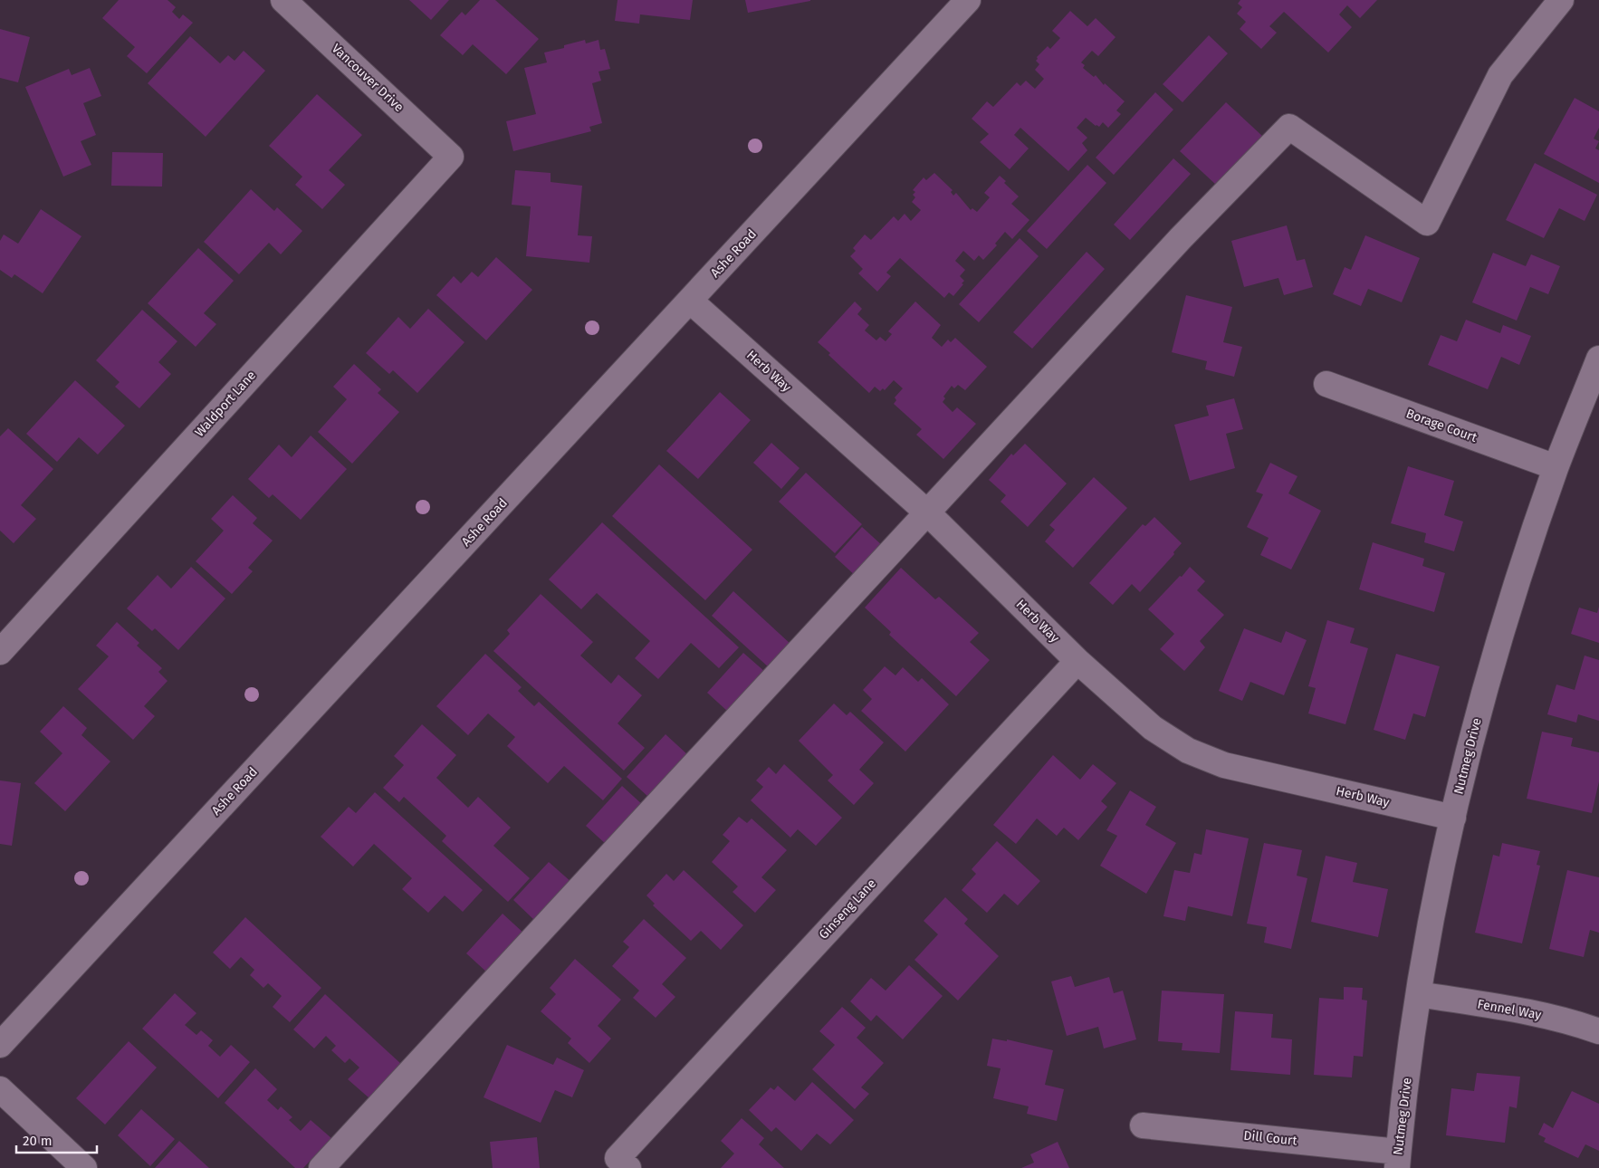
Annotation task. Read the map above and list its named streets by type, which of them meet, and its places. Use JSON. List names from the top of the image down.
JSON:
{
  "streets": {
    "street": [
      "Vancouver Drive",
      "Ashe Road",
      "Herb Way",
      "Waldport Lane",
      "Borage Court",
      "Nutmeg Drive",
      "Ginseng Lane",
      "Fennel Way",
      "Dill Court"
    ]
  },
  "crossings": [
    ["Vancouver Drive", "Waldport Lane"],
    ["Ashe Road", "Herb Way"],
    ["Herb Way", "Nutmeg Drive"],
    ["Herb Way", "Ginseng Lane"],
    ["Borage Court", "Nutmeg Drive"],
    ["Nutmeg Drive", "Fennel Way"],
    ["Nutmeg Drive", "Dill Court"]
  ],
  "scale_bar": "20 m"
}
